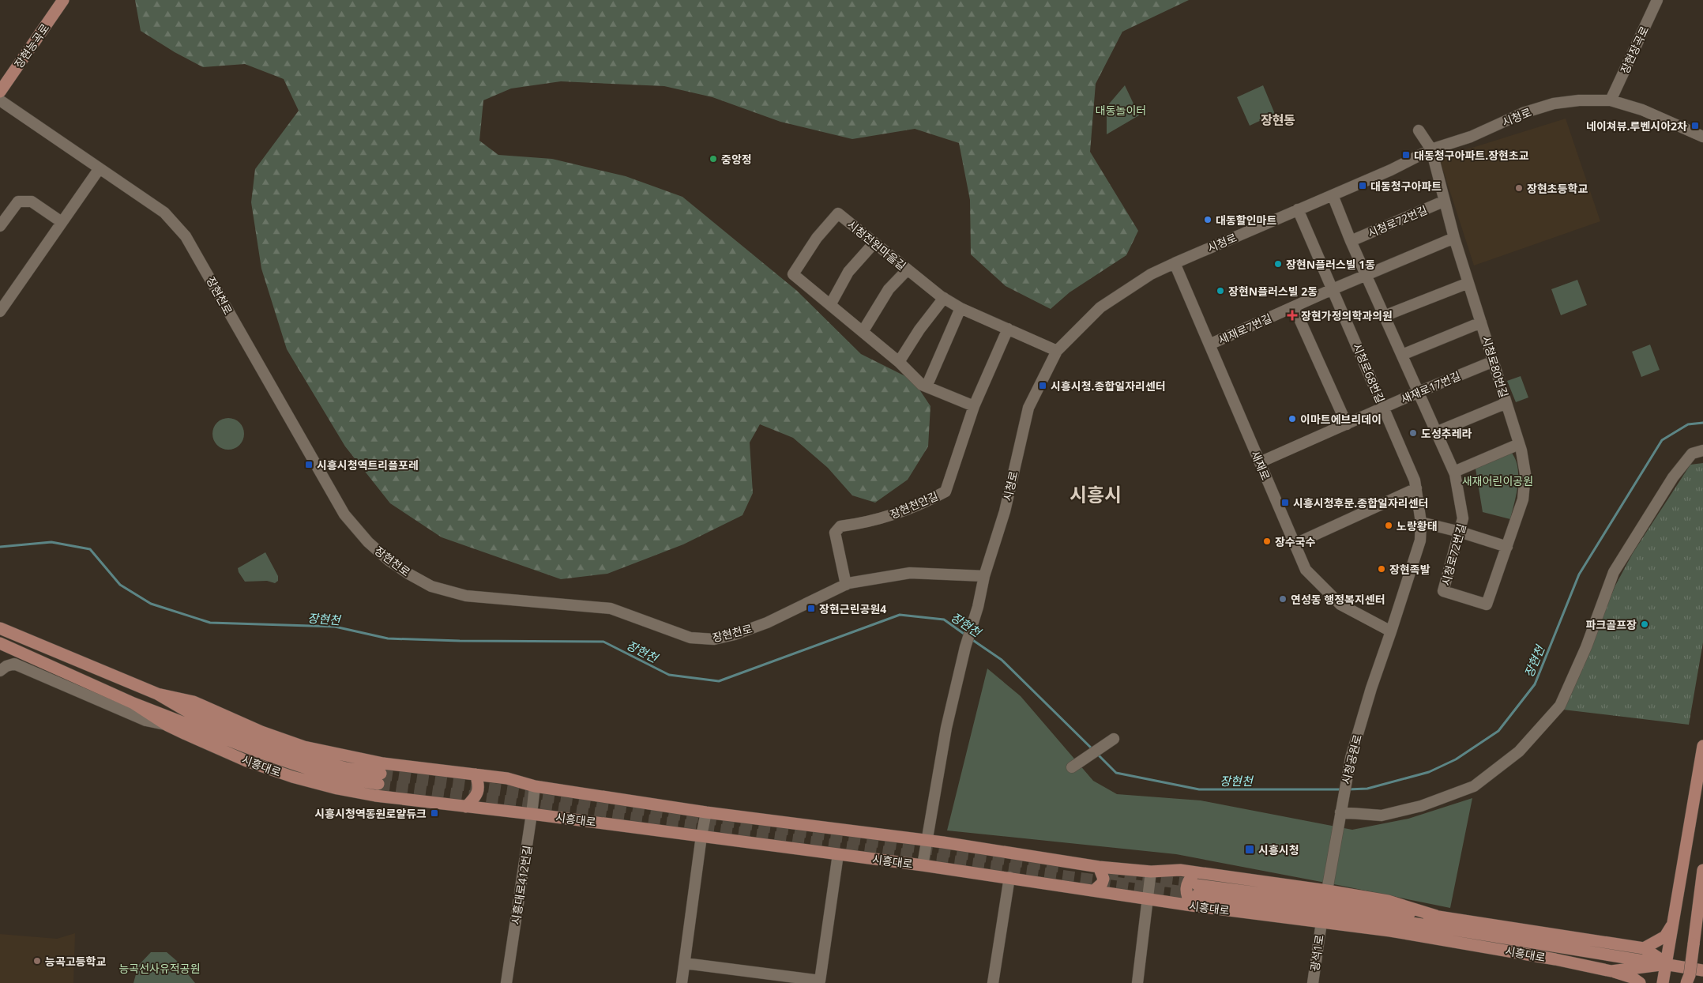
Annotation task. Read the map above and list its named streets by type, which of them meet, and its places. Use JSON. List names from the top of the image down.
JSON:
{
  "streets": {
    "main road": ["장현능곡로", "시흥대로"],
    "street": [
      "장현장곡로",
      "시청로",
      "시청로72번길",
      "시청전원마을길",
      "장현천로",
      "새재로7번길",
      "시청로80번길",
      "시청로68번길",
      "새재로17번길",
      "새재로",
      "장현천안길",
      "시청공원로",
      "시흥대로412번길",
      "광석1로"
    ]
  },
  "crossings": [
    ["장현장곡로", "시청로"],
    ["시청로", "시청로72번길"],
    ["시청로", "시청전원마을길"],
    ["시청로", "장현천로"],
    ["시청로", "시청로80번길"],
    ["시청로", "시청로68번길"],
    ["시청로", "새재로"],
    ["시청로", "시흥대로"],
    ["시청로72번길", "새재로7번길"],
    ["시청로72번길", "시청로80번길"],
    ["시청로72번길", "새재로17번길"],
    ["시청전원마을길", "장현천안길"],
    ["장현천로", "장현천안길"],
    ["새재로7번길", "시청로80번길"],
    ["새재로7번길", "시청로68번길"],
    ["새재로7번길", "새재로"],
    ["시청로80번길", "새재로17번길"],
    ["시청로68번길", "새재로17번길"],
    ["시청로68번길", "새재로"],
    ["시청로68번길", "시청공원로"],
    ["새재로17번길", "새재로"],
    ["새재로", "시청공원로"],
    ["시청공원로", "시흥대로"],
    ["시흥대로", "시흥대로412번길"],
    ["시흥대로", "광석1로"]
  ],
  "districts": ["장현동", "시흥시"],
  "water": ["장현천"],
  "parks": ["대동놀이터", "새재어린이공원", "능곡선사유적공원"],
  "places": {
    "transit": [
      "네이쳐뷰.루벤시아2차",
      "대동청구아파트.장현초교",
      "대동청구아파트",
      "시흥시청.종합일자리센터",
      "시흥시청역트리플포레",
      "시흥시청후문.종합일자리센터",
      "장현근린공원4",
      "시흥시청역동원로얄듀크",
      "시흥시청"
    ],
    "other": [
      "중앙정",
      "장현초등학교",
      "대동할인마트",
      "장현N플러스빌 1동",
      "장현N플러스빌 2동",
      "이마트에브리데이",
      "도성추레라",
      "노랑황태",
      "장수국수",
      "장현족발",
      "연성동 행정복지센터",
      "파크골프장",
      "능곡고등학교"
    ],
    "health": ["장현가정의학과의원"]
  }
}
